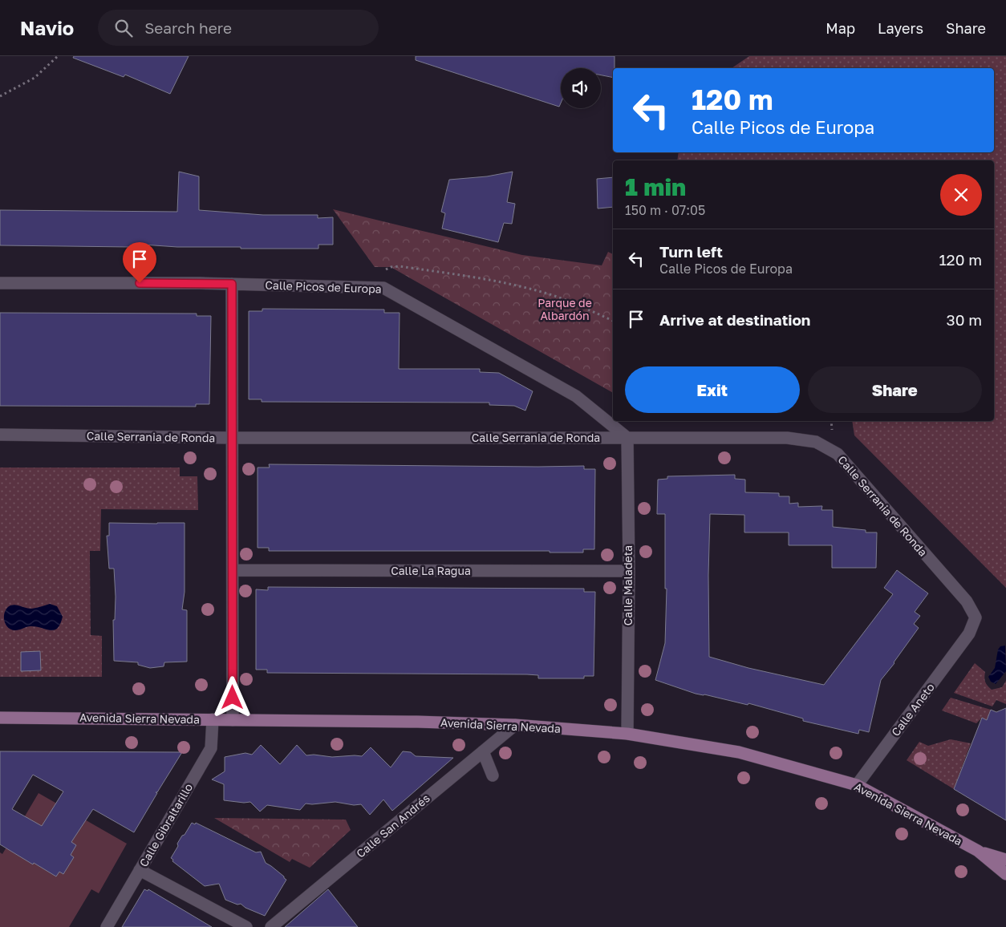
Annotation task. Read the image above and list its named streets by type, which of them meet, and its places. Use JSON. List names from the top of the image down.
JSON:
{
  "streets": {
    "main road": ["Avenida Sierra Nevada"],
    "street": [
      "Calle Picos de Europa",
      "Calle Serrania de Ronda",
      "Calle La Ragua",
      "Calle Maladeta",
      "Calle Aneto",
      "Calle Gibraltarillo",
      "Calle San Andrés"
    ]
  },
  "crossings": [
    ["Calle Picos de Europa", "Calle Serrania de Ronda"],
    ["Calle Picos de Europa", "Calle Maladeta"],
    ["Calle Serrania de Ronda", "Calle Maladeta"],
    ["Calle Serrania de Ronda", "Calle Aneto"],
    ["Calle La Ragua", "Calle Maladeta"],
    ["Calle Maladeta", "Avenida Sierra Nevada"],
    ["Calle Aneto", "Avenida Sierra Nevada"],
    ["Avenida Sierra Nevada", "Calle Gibraltarillo"],
    ["Avenida Sierra Nevada", "Calle San Andrés"]
  ],
  "parks": ["Parque de Albardón"],
  "page": {
    "header": "Navio",
    "search": "Search here",
    "nav": ["Map", "Layers", "Share"],
    "turn": ["120 m", "Calle Picos de Europa"],
    "heading": ["1 min", "150 m · 07:05"],
    "list": [
      {
        "name": "Turn left",
        "note": "Calle Picos de Europa",
        "value": "120 m"
      },
      {
        "name": "Arrive at destination",
        "value": "30 m"
      }
    ],
    "buttons": ["Exit", "Share"]
  }
}
